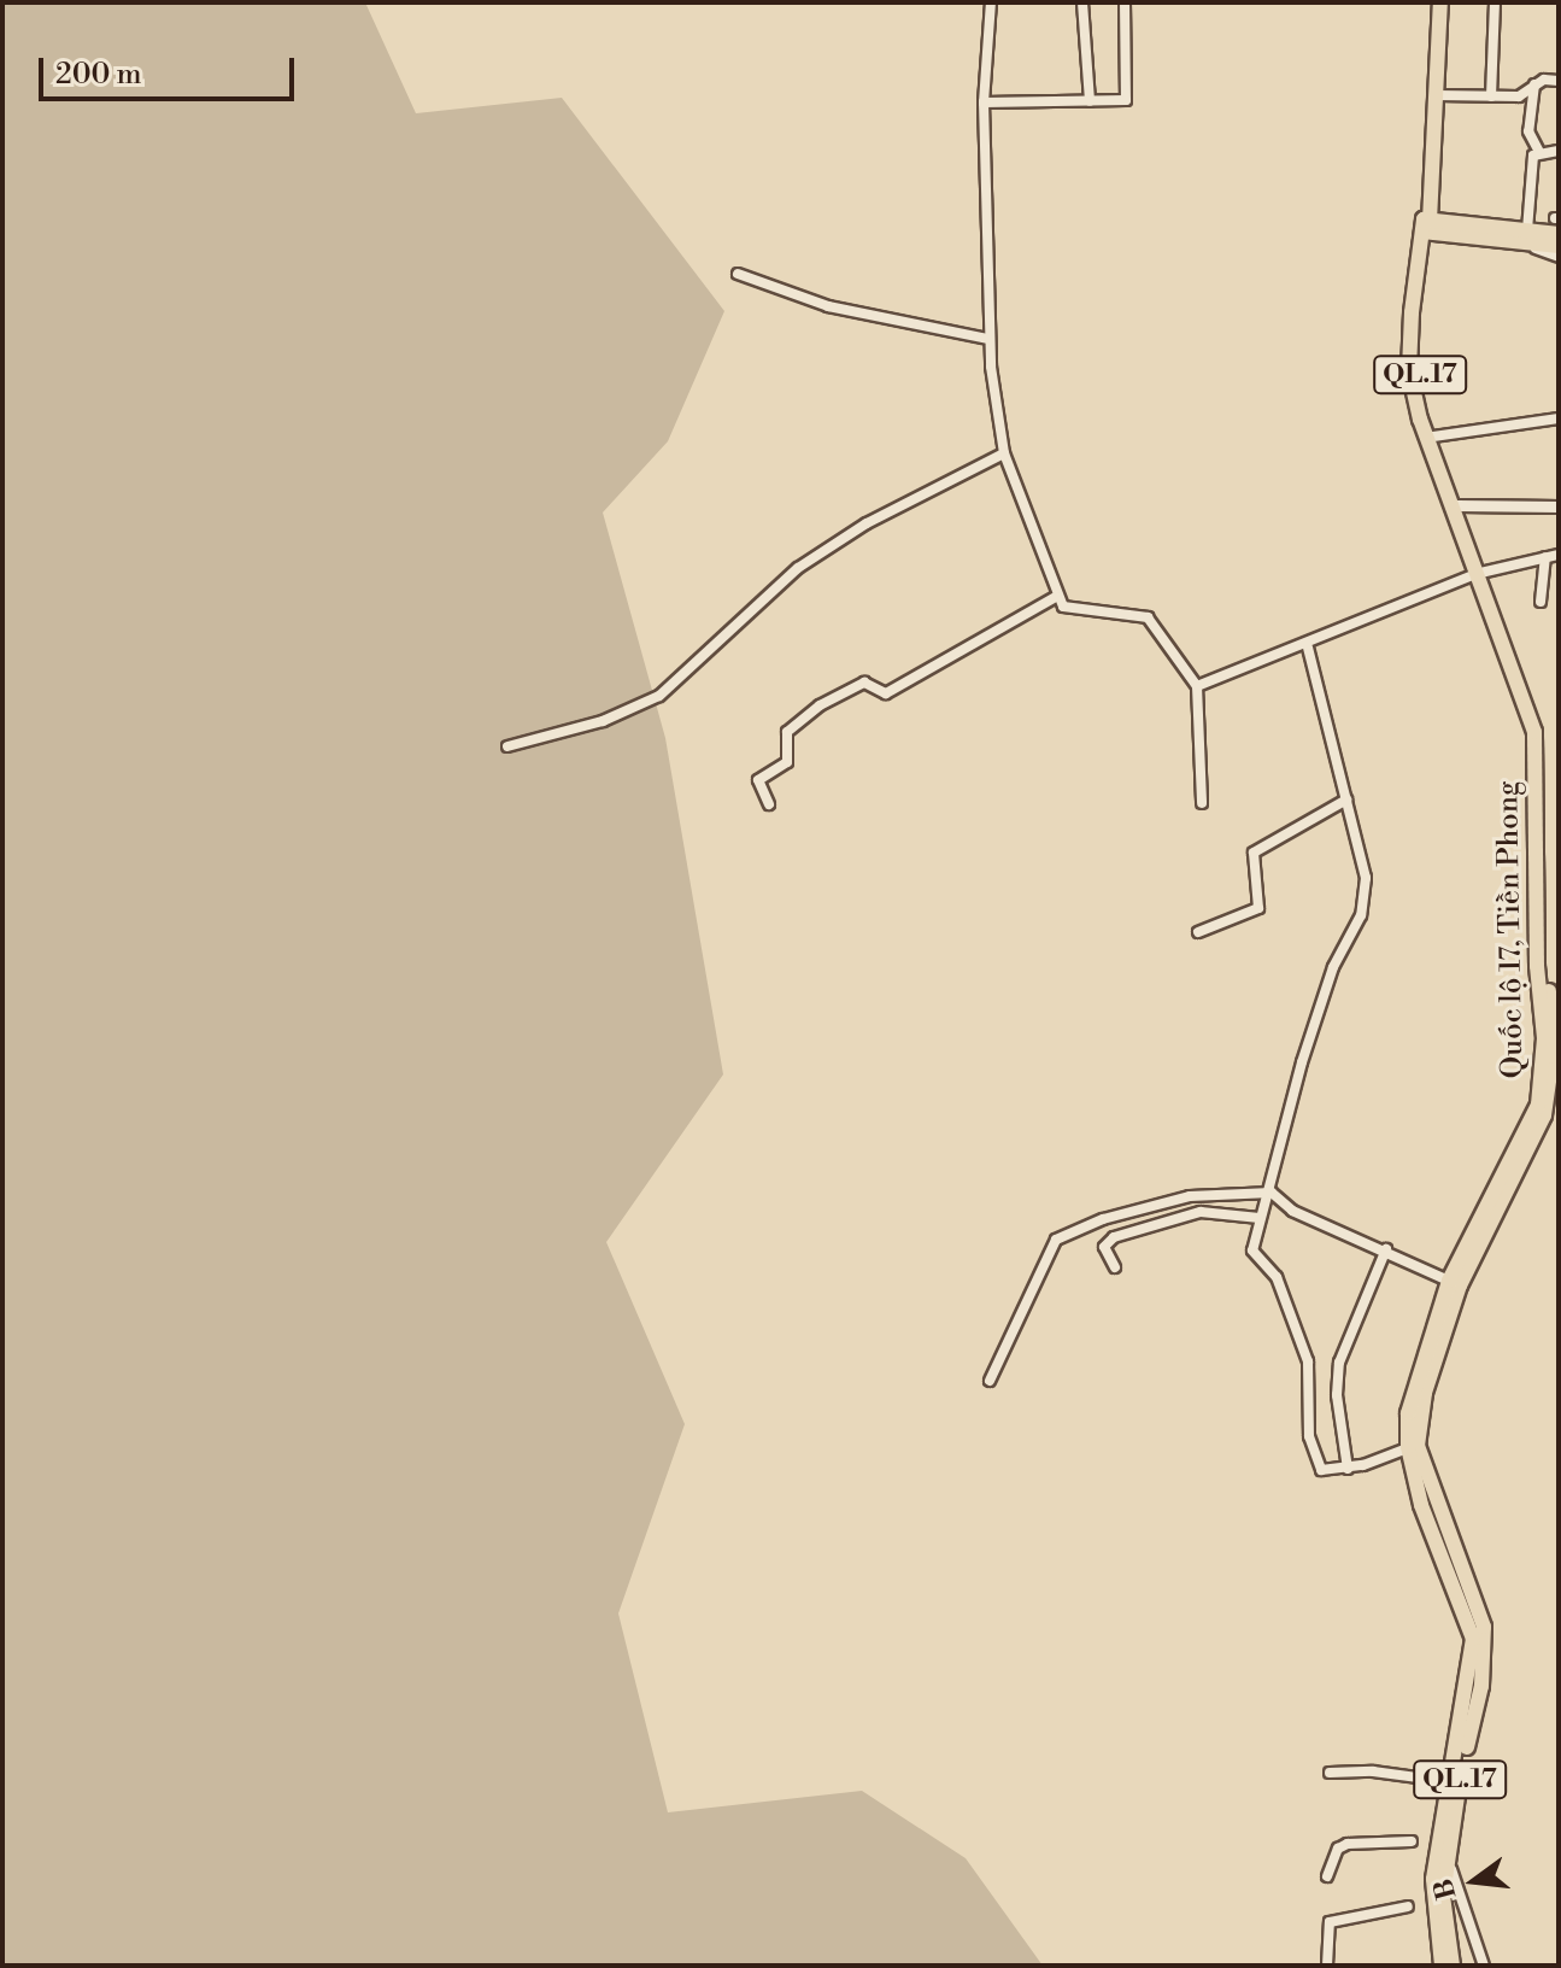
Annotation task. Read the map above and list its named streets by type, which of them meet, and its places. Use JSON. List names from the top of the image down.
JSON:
{
  "streets": {
    "main road": ["QL.17"]
  },
  "scale_bar": "200 m",
  "north": "left"
}
